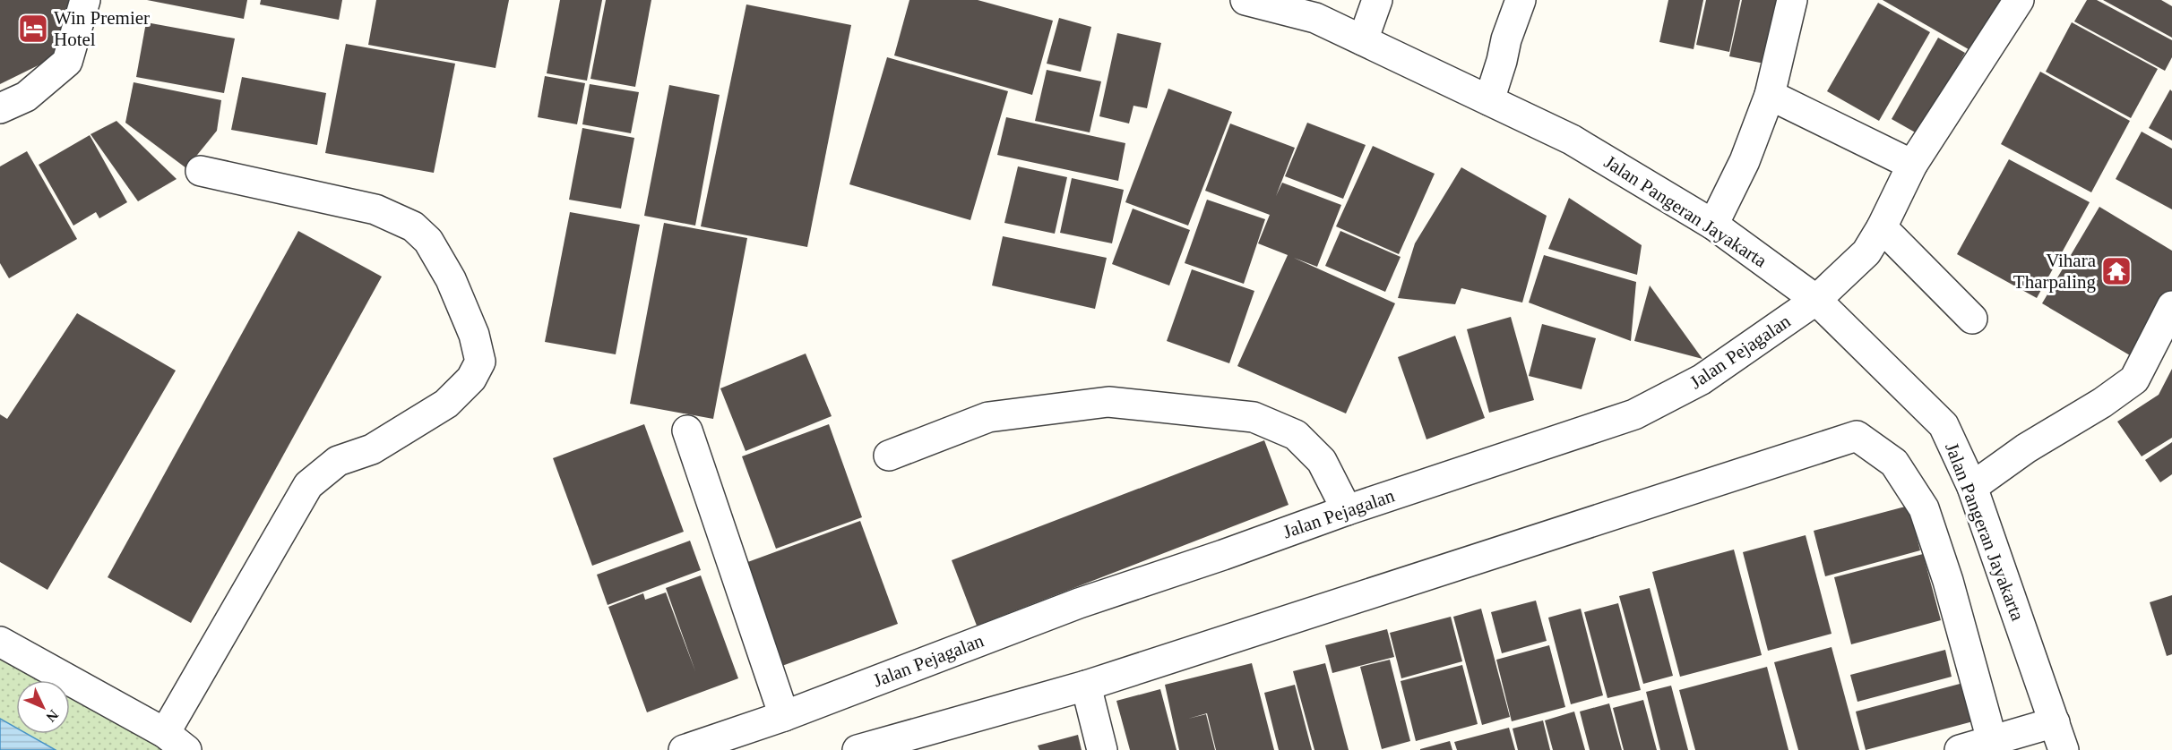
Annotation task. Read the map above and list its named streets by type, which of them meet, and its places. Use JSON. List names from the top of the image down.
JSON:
{
  "streets": {
    "street": ["Jalan Pangeran Jayakarta", "Jalan Pejagalan"]
  },
  "crossings": [
    ["Jalan Pangeran Jayakarta", "Jalan Pejagalan"]
  ],
  "places": {
    "hotel": ["Win Premier Hotel"],
    "temple": ["Vihara Tharpaling"]
  },
  "north": "bottom right"
}
